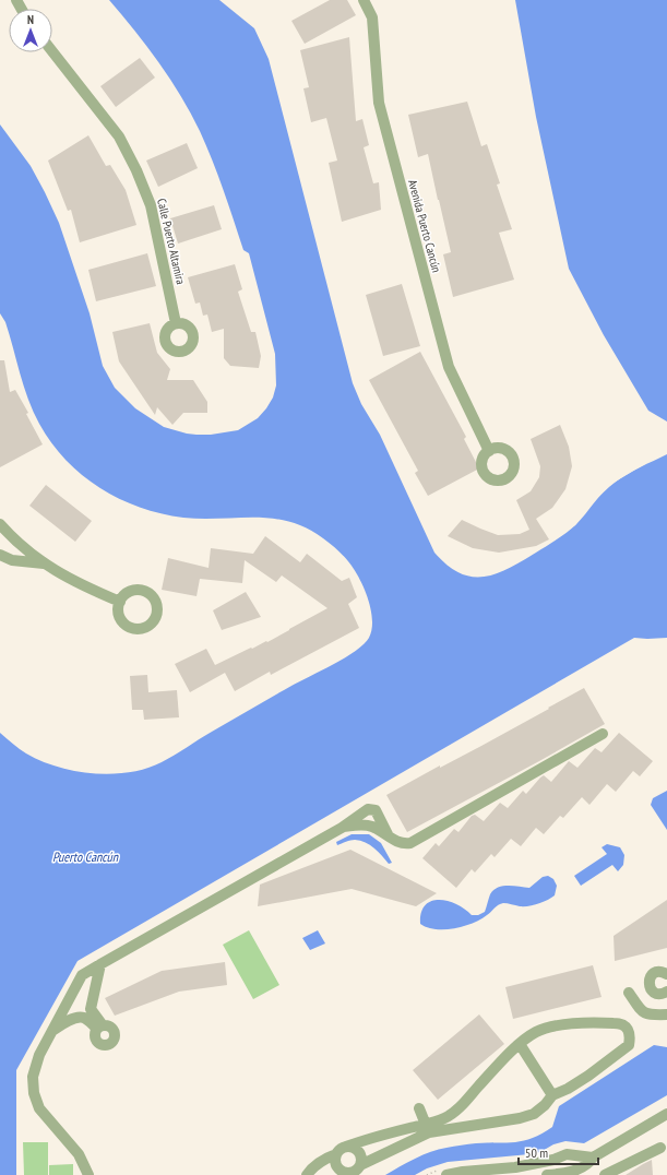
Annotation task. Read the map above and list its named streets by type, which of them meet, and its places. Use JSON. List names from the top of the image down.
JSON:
{
  "streets": {
    "street": ["Avenida Puerto Cancún", "Calle Puerto Altamira"]
  },
  "water": ["Puerto Cancún"],
  "scale_bar": "50 m",
  "north": "top"
}
